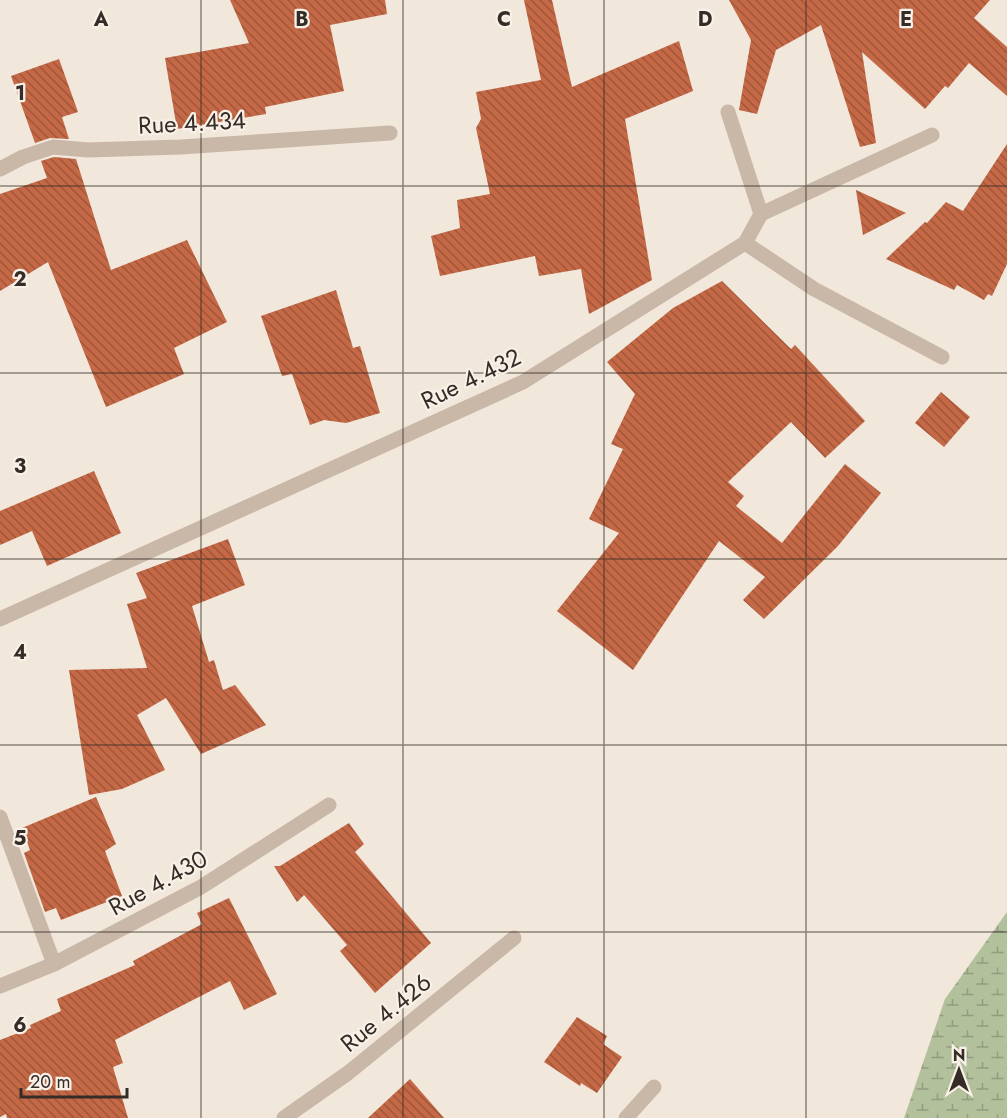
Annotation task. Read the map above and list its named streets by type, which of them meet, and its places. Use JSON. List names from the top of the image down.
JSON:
{
  "streets": {
    "street": [
      "Rue 4.434",
      "Rue 4.432",
      "Rue 4.430",
      "Rue 4.426"
    ]
  },
  "scale_bar": "20 m",
  "north": "top",
  "grid": {
    "columns": [
      "A",
      "B",
      "C",
      "D",
      "E"
    ],
    "rows": [
      "1",
      "2",
      "3",
      "4",
      "5",
      "6"
    ]
  }
}
